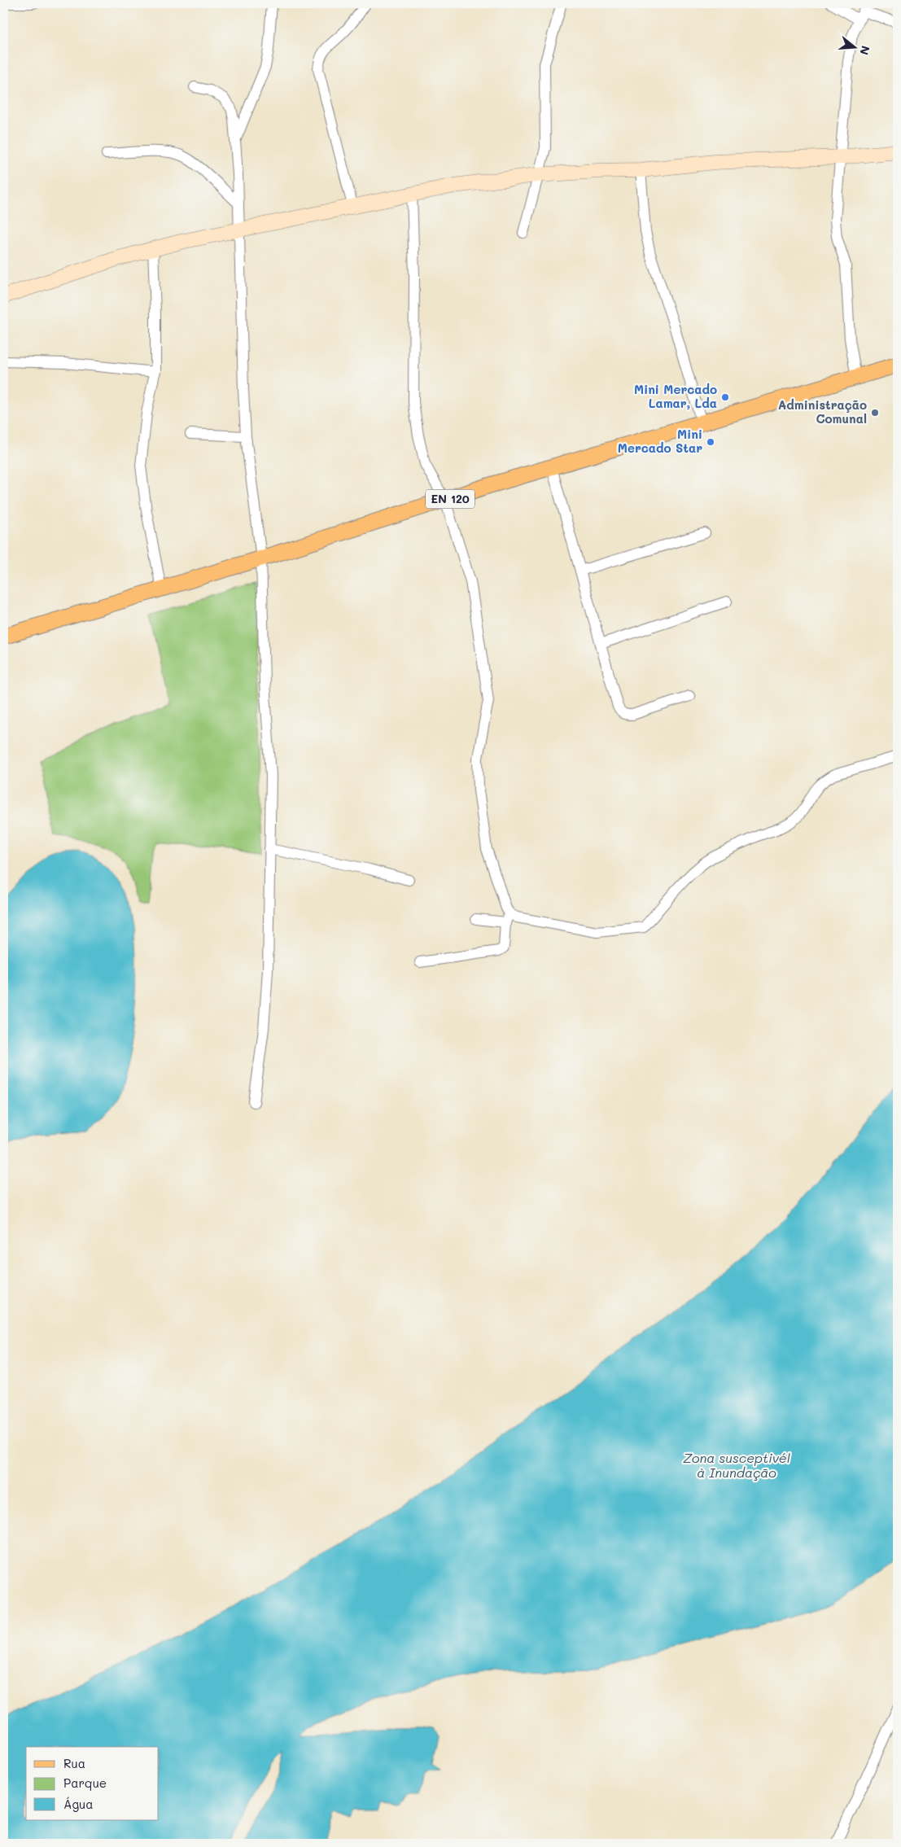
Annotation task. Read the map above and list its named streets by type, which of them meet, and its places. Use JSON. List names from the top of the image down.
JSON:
{
  "streets": {
    "main road": ["EN 120"]
  },
  "water": ["Zona susceptivél à Inundação"],
  "places": ["Mini Mercado Lamar, Lda", "Administração Comunal", "Mini Mercado Star"],
  "legend": ["Rua", "Parque", "Água"],
  "north": "right"
}
